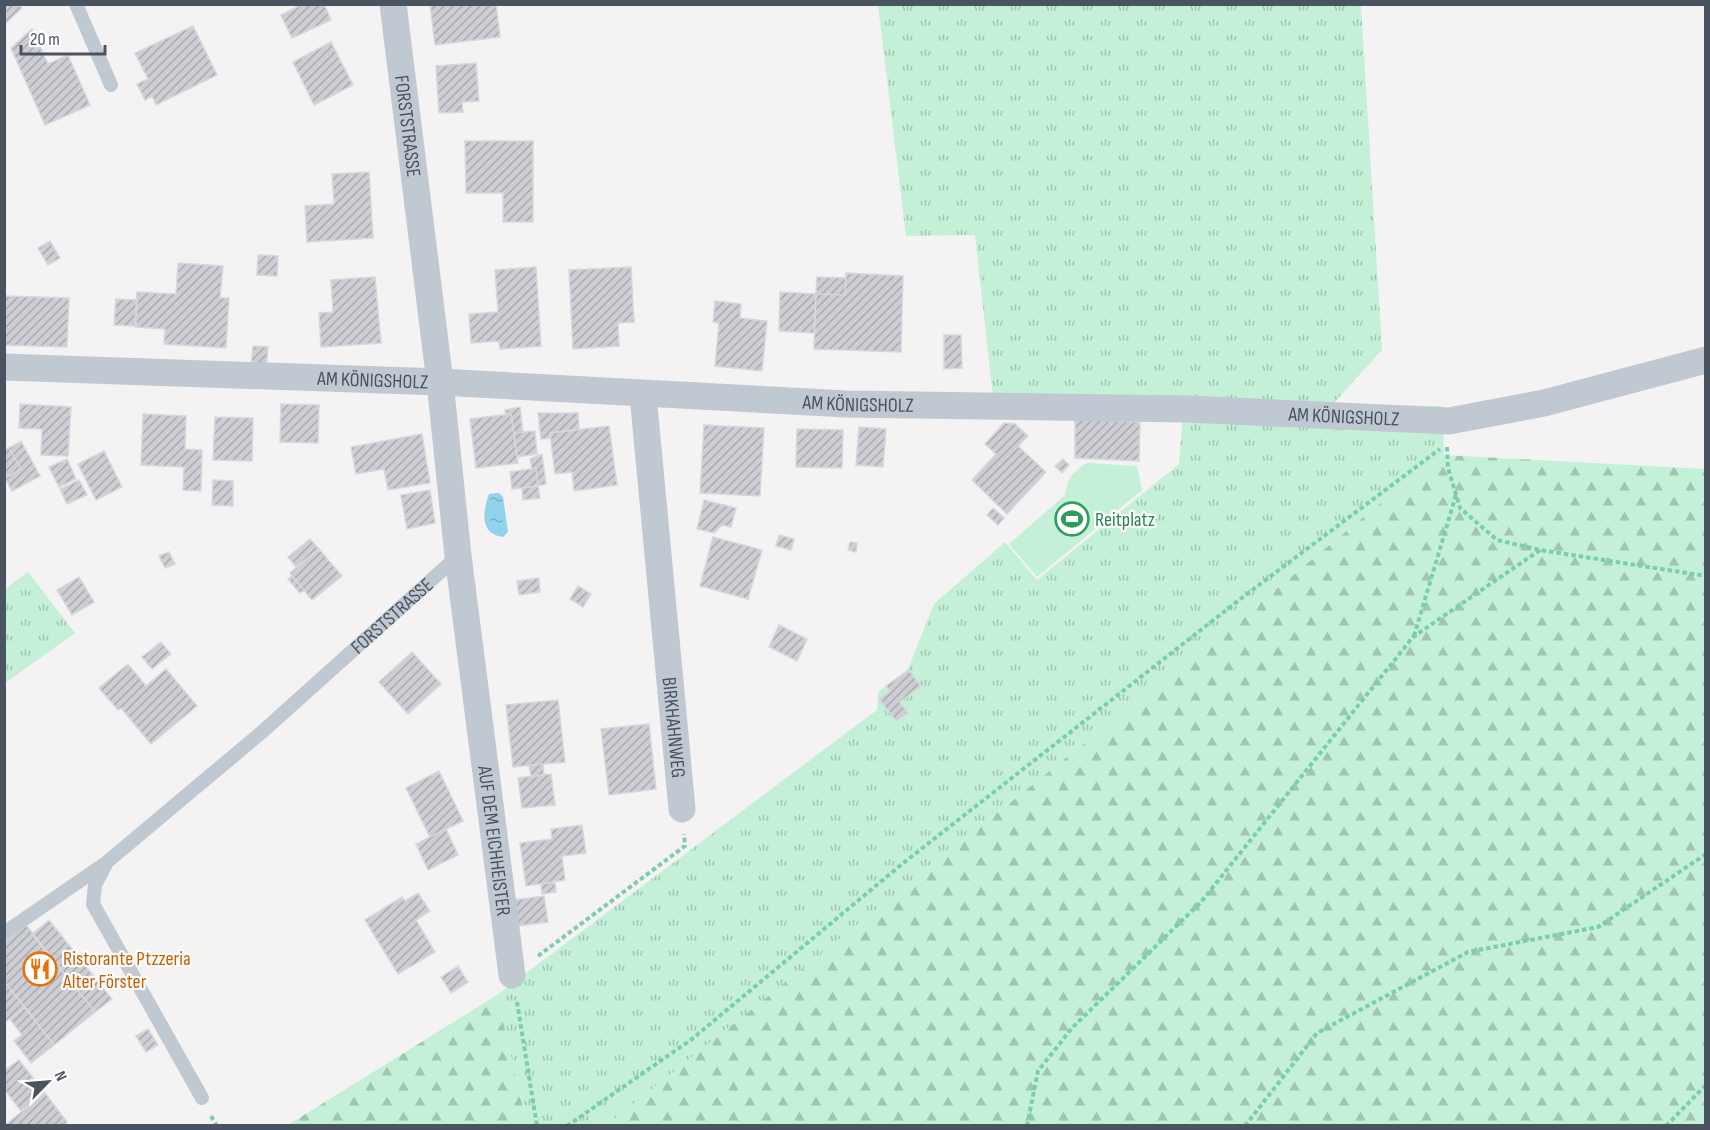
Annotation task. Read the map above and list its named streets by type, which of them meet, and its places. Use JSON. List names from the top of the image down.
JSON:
{
  "streets": {
    "street": [
      "FORSTSTRASSE",
      "AM KÖNIGSHOLZ",
      "BIRKHAHNWEG",
      "AUF DEM EICHHEISTER"
    ]
  },
  "crossings": [
    ["FORSTSTRASSE", "AM KÖNIGSHOLZ"],
    ["FORSTSTRASSE", "AUF DEM EICHHEISTER"],
    ["AM KÖNIGSHOLZ", "BIRKHAHNWEG"]
  ],
  "places": {
    "sports": ["Reitplatz"],
    "restaurant": ["Ristorante Ptzzeria Alter Förster"]
  },
  "scale_bar": "20 m",
  "north": "top right"
}
